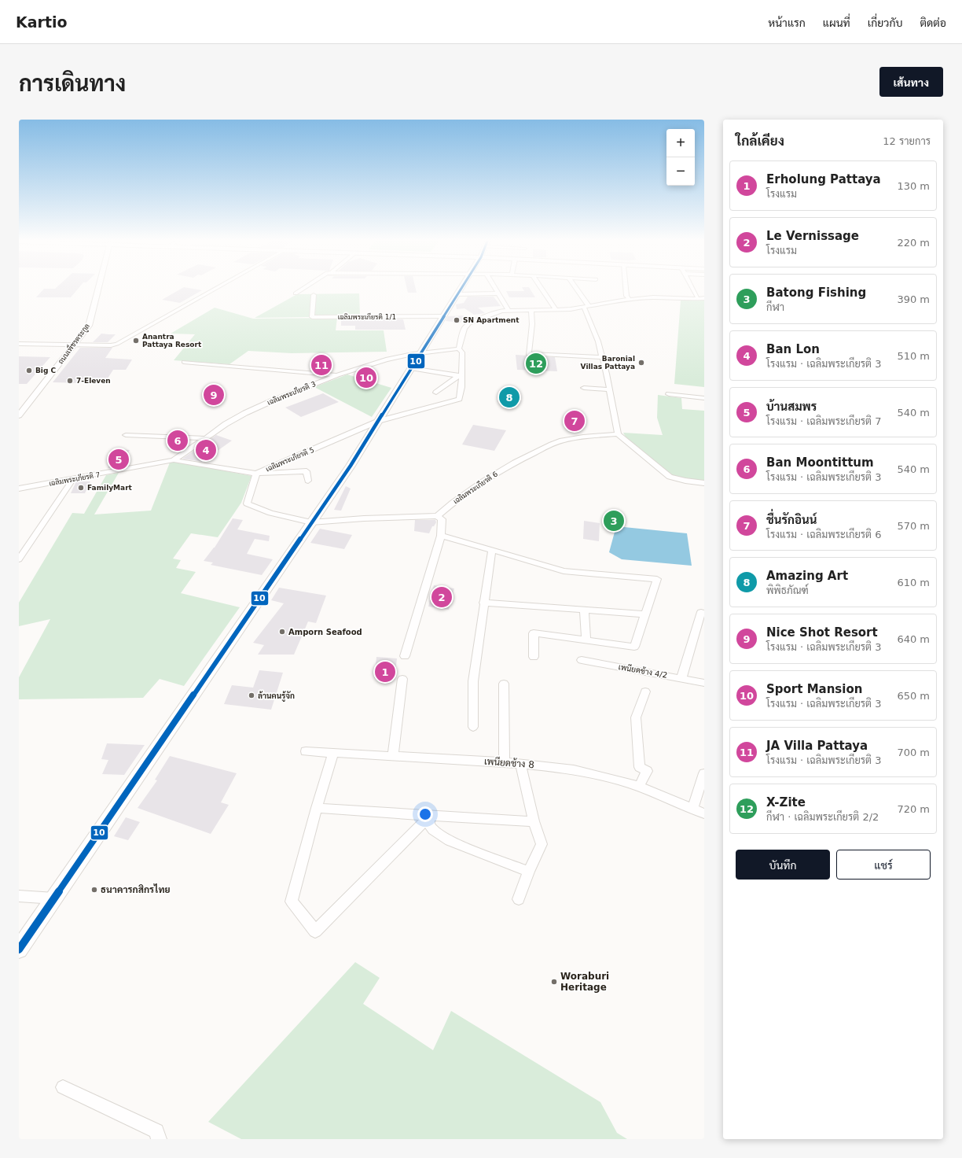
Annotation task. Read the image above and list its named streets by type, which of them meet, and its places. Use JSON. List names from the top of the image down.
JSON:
{
  "streets": {
    "street": [
      "เฉลิมพระเกียรติ 1/1",
      "ถนนเพ็ชรตระกูล",
      "เฉลิมพระเกียรติ 3",
      "เฉลิมพระเกียรติ 5",
      "เฉลิมพระเกียรติ 7",
      "เฉลิมพระเกียรติ 6",
      "เพนียดช้าง 4/2",
      "เพนียดช้าง 8"
    ]
  },
  "crossings": [
    ["เฉลิมพระเกียรติ 3", "เฉลิมพระเกียรติ 7"],
    ["เฉลิมพระเกียรติ 5", "เฉลิมพระเกียรติ 7"]
  ],
  "places": [
    "SN Apartment",
    "Anantra Pattaya Resort",
    "Baronial Villas Pattaya",
    "Big C",
    "7-Eleven",
    "FamilyMart",
    "Amporn Seafood",
    "ล้านคนรู้จัก",
    "ธนาคารกสิกรไทย",
    "Woraburi Heritage"
  ],
  "lines": ["transit line 10"],
  "page": {
    "header": "Kartio",
    "nav": [
      "หน้าแรก",
      "แผนที่",
      "เกี่ยวกับ",
      "ติดต่อ"
    ],
    "buttons": [
      "เส้นทาง",
      ["บันทึก", "แชร์"]
    ],
    "title": "การเดินทาง",
    "heading": ["ใกล้เคียง", "12 รายการ"],
    "map_buttons": ["+", "−"],
    "list": [
      {
        "mark": "1",
        "name": "Erholung Pattaya",
        "note": "โรงแรม",
        "value": "130 m"
      },
      {
        "mark": "2",
        "name": "Le Vernissage",
        "note": "โรงแรม",
        "value": "220 m"
      },
      {
        "mark": "3",
        "name": "Batong Fishing",
        "note": "กีฬา",
        "value": "390 m"
      },
      {
        "mark": "4",
        "name": "Ban Lon",
        "note": "โรงแรม · เฉลิมพระเกียรติ 3",
        "value": "510 m"
      },
      {
        "mark": "5",
        "name": "บ้านสมพร",
        "note": "โรงแรม · เฉลิมพระเกียรติ 7",
        "value": "540 m"
      },
      {
        "mark": "6",
        "name": "Ban Moontittum",
        "note": "โรงแรม · เฉลิมพระเกียรติ 3",
        "value": "540 m"
      },
      {
        "mark": "7",
        "name": "ชื่นรักอินน์",
        "note": "โรงแรม · เฉลิมพระเกียรติ 6",
        "value": "570 m"
      },
      {
        "mark": "8",
        "name": "Amazing Art",
        "note": "พิพิธภัณฑ์",
        "value": "610 m"
      },
      {
        "mark": "9",
        "name": "Nice Shot Resort",
        "note": "โรงแรม · เฉลิมพระเกียรติ 3",
        "value": "640 m"
      },
      {
        "mark": "10",
        "name": "Sport Mansion",
        "note": "โรงแรม · เฉลิมพระเกียรติ 3",
        "value": "650 m"
      },
      {
        "mark": "11",
        "name": "JA Villa Pattaya",
        "note": "โรงแรม · เฉลิมพระเกียรติ 3",
        "value": "700 m"
      },
      {
        "mark": "12",
        "name": "X-Zite",
        "note": "กีฬา · เฉลิมพระเกียรติ 2/2",
        "value": "720 m"
      }
    ],
    "pins": [
      "12",
      "11",
      "10",
      "9",
      "8",
      "7",
      "6",
      "4",
      "5",
      "3",
      "2",
      "1"
    ]
  }
}
